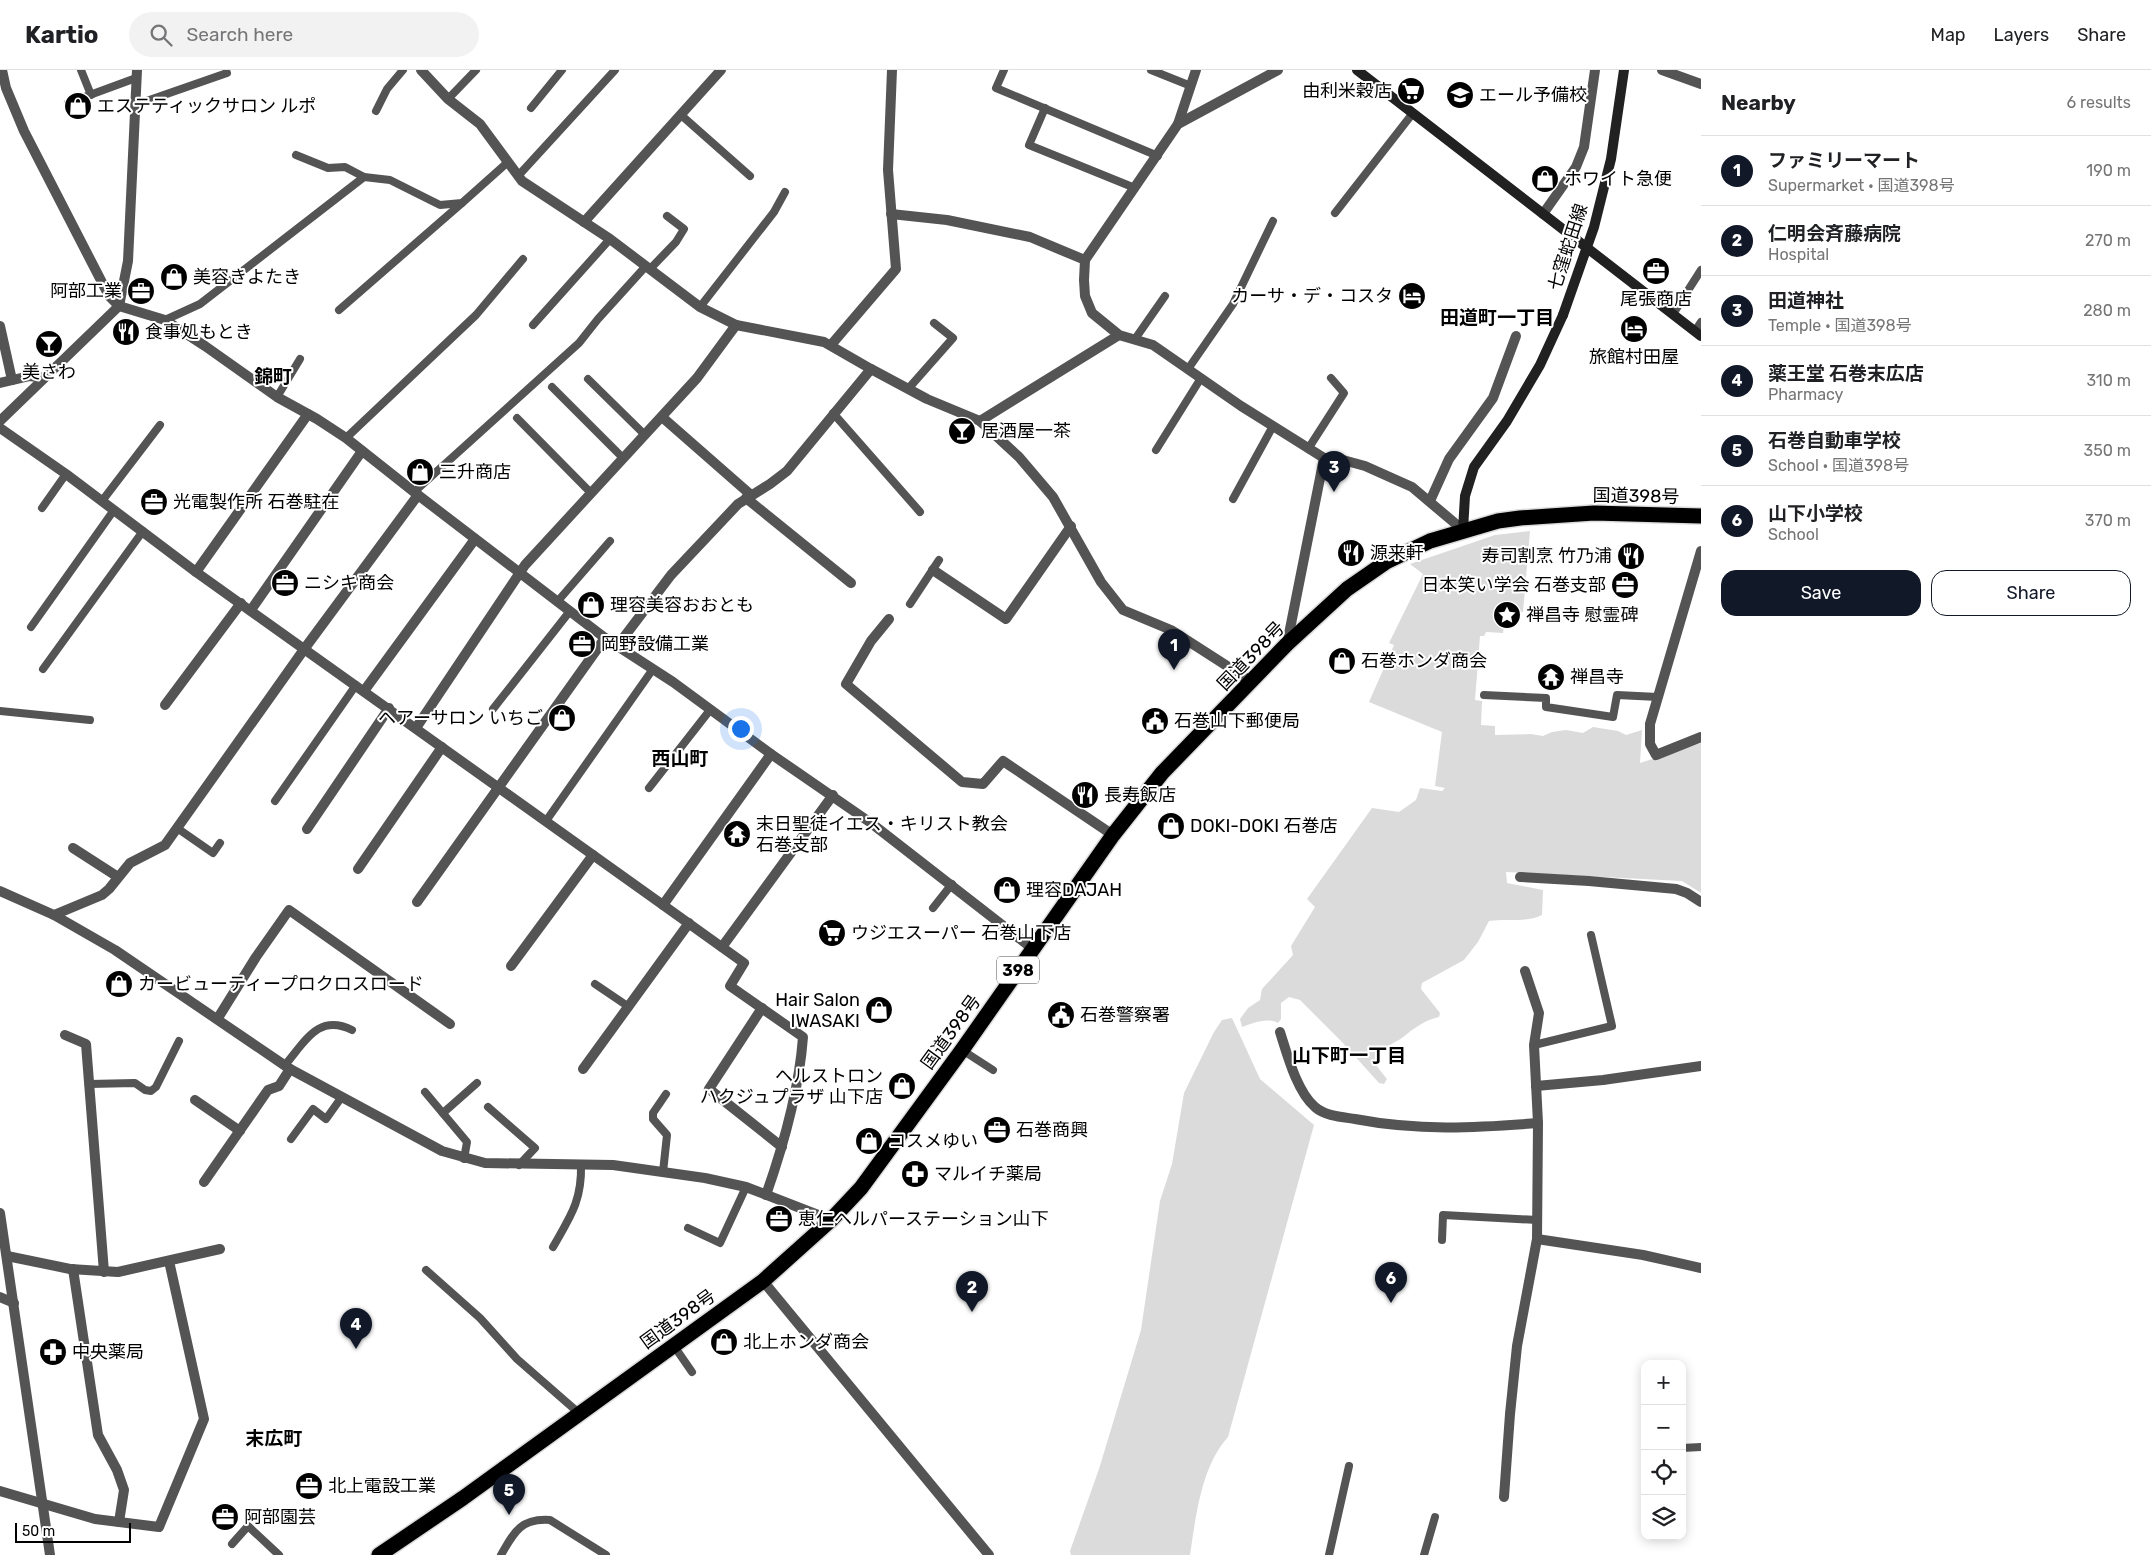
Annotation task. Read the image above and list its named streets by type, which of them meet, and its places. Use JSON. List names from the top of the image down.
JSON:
{
  "streets": {
    "highway": ["国道398号", "398"],
    "street": ["七窪蛇田線"]
  },
  "crossings": [
    ["七窪蛇田線", "国道398号"]
  ],
  "districts": [
    "田道町一丁目",
    "錦町",
    "西山町",
    "山下町一丁目",
    "末広町"
  ],
  "places": {
    "supermarket": ["由利米穀店", "ウジエスーパー 石巻山下店"],
    "school or university": ["エール予備校"],
    "shop": [
      "エステティックサロン ルポ",
      "ホワイト急便",
      "美容きよたき",
      "三升商店",
      "理容美容おおとも",
      "石巻ホンダ商会",
      "ヘアーサロン いちご",
      "DOKI-DOKI 石巻店",
      "理容DAJAH",
      "カービューティープロクロスロード",
      "Hair Salon IWASAKI",
      "ヘルストロン ハクジュプラザ 山下店",
      "コスメゆい",
      "北上ホンダ商会"
    ],
    "office": [
      "尾張商店",
      "阿部工業",
      "光電製作所 石巻駐在",
      "ニシキ商会",
      "日本笑い学会 石巻支部",
      "岡野設備工業",
      "石巻商興",
      "恵仁ヘルパーステーション山下",
      "北上電設工業",
      "阿部園芸"
    ],
    "hotel": ["カーサ・デ・コスタ", "旅館村田屋"],
    "restaurant": [
      "食事処もとき",
      "源来軒",
      "寿司割烹 竹乃浦",
      "長寿飯店"
    ],
    "bar": ["美さわ", "居酒屋一茶"],
    "place": ["禅昌寺 慰霊碑"],
    "temple": ["禅昌寺", "末日聖徒イエス・キリスト教会 石巻支部"],
    "public building": ["石巻山下郵便局", "石巻警察署"],
    "pharmacy": ["マルイチ薬局", "中央薬局"]
  },
  "scale_bar": "50 m",
  "page": {
    "header": "Kartio",
    "search": "Search here",
    "nav": ["Map", "Layers", "Share"],
    "heading": ["Nearby", "6 results"],
    "list": [
      {
        "mark": "1",
        "name": "ファミリーマート",
        "note": "Supermarket · 国道398号",
        "value": "190 m"
      },
      {
        "mark": "2",
        "name": "仁明会斉藤病院",
        "note": "Hospital",
        "value": "270 m"
      },
      {
        "mark": "3",
        "name": "田道神社",
        "note": "Temple · 国道398号",
        "value": "280 m"
      },
      {
        "mark": "4",
        "name": "薬王堂 石巻末広店",
        "note": "Pharmacy",
        "value": "310 m"
      },
      {
        "mark": "5",
        "name": "石巻自動車学校",
        "note": "School · 国道398号",
        "value": "350 m"
      },
      {
        "mark": "6",
        "name": "山下小学校",
        "note": "School",
        "value": "370 m"
      }
    ],
    "pins": [
      "3",
      "1",
      "6",
      "2",
      "4",
      "5"
    ],
    "buttons": ["Save", "Share"],
    "map_buttons": ["+", "−"],
    "scale": "50 m"
  }
}
